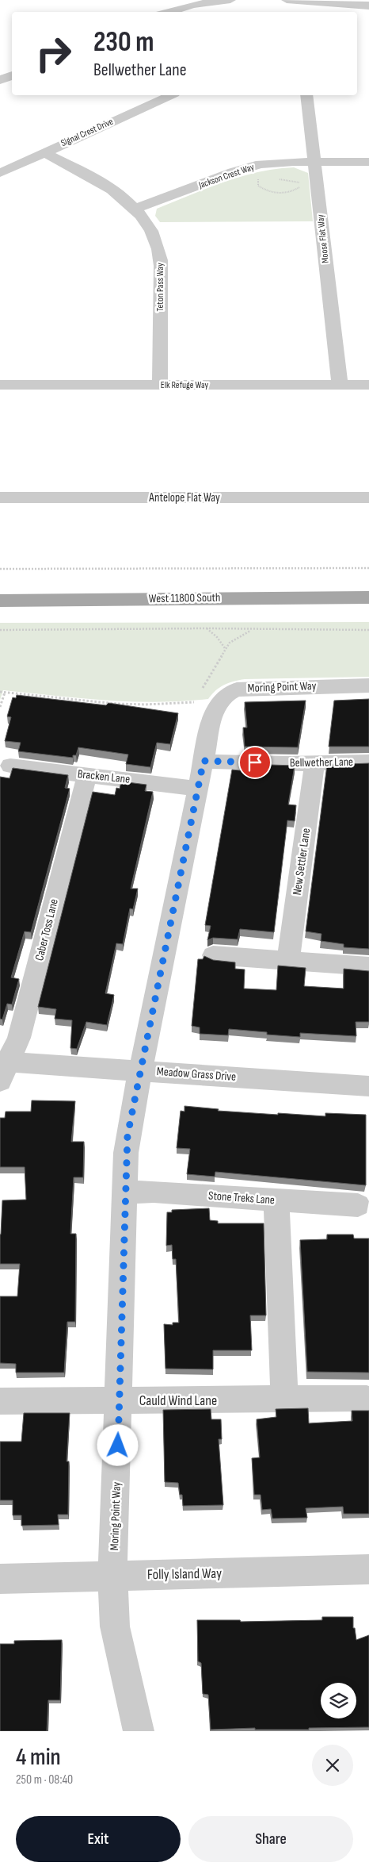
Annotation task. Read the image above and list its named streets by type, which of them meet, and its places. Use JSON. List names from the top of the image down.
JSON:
{
  "streets": {
    "main road": ["West 11800 South"],
    "street": [
      "Signal Crest Drive",
      "Jackson Crest Way",
      "Moose Flat Way",
      "Teton Pass Way",
      "Elk Refuge Way",
      "Antelope Flat Way",
      "Moring Point Way",
      "Bellwether Lane",
      "Bracken Lane",
      "New Settler Lane",
      "Caber Toss Lane",
      "Meadow Grass Drive",
      "Stone Treks Lane",
      "Cauld Wind Lane",
      "Folly Island Way"
    ]
  },
  "crossings": [
    ["Signal Crest Drive", "Teton Pass Way"],
    ["Jackson Crest Way", "Moose Flat Way"],
    ["Jackson Crest Way", "Teton Pass Way"],
    ["Moose Flat Way", "Elk Refuge Way"],
    ["Teton Pass Way", "Elk Refuge Way"],
    ["Moring Point Way", "Bellwether Lane"],
    ["Moring Point Way", "Bracken Lane"],
    ["Moring Point Way", "Meadow Grass Drive"],
    ["Moring Point Way", "Stone Treks Lane"],
    ["Moring Point Way", "Cauld Wind Lane"],
    ["Moring Point Way", "Folly Island Way"],
    ["Bellwether Lane", "New Settler Lane"],
    ["Bracken Lane", "Caber Toss Lane"],
    ["Caber Toss Lane", "Meadow Grass Drive"]
  ],
  "page": {
    "turn": ["230 m", "Bellwether Lane"],
    "heading": ["4 min", "250 m · 08:40"],
    "buttons": ["Exit", "Share"]
  }
}
